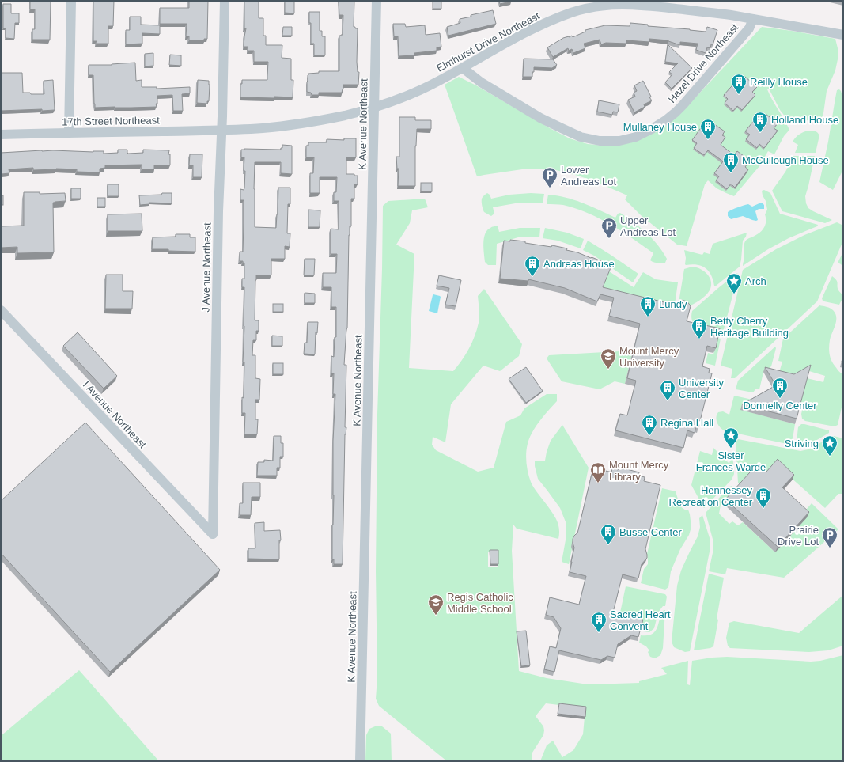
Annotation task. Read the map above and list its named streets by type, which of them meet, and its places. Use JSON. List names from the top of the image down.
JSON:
{
  "streets": {
    "street": [
      "Elmhurst Drive Northeast",
      "Hazel Drive Northeast",
      "17th Street Northeast",
      "K Avenue Northeast",
      "J Avenue Northeast",
      "I Avenue Northeast"
    ]
  },
  "crossings": [
    ["Elmhurst Drive Northeast", "Hazel Drive Northeast"],
    ["Elmhurst Drive Northeast", "17th Street Northeast"],
    ["Elmhurst Drive Northeast", "K Avenue Northeast"],
    ["Elmhurst Drive Northeast", "J Avenue Northeast"],
    ["17th Street Northeast", "J Avenue Northeast"],
    ["J Avenue Northeast", "I Avenue Northeast"]
  ],
  "places": {
    "building": [
      "Reilly House",
      "Holland House",
      "Mullaney House",
      "McCullough House",
      "Andreas House",
      "Lundy",
      "Betty Cherry Heritage Building",
      "Donnelly Center",
      "University Center",
      "Regina Hall",
      "Hennessey Recreation Center",
      "Busse Center",
      "Sacred Heart Convent"
    ],
    "parking": ["Lower Andreas Lot", "Upper Andreas Lot", "Prairie Drive Lot"],
    "place": ["Arch", "Sister Frances Warde", "Striving"],
    "school or university": ["Mount Mercy University", "Regis Catholic Middle School"],
    "library": ["Mount Mercy Library"]
  }
}
